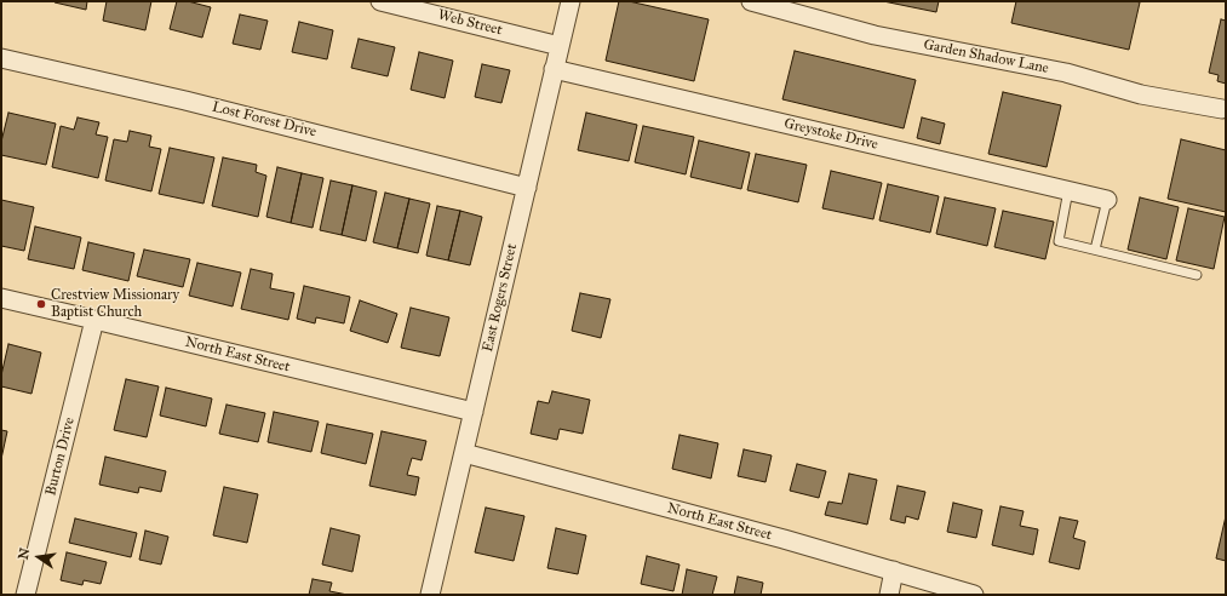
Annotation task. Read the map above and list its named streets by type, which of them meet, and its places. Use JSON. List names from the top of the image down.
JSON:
{
  "streets": {
    "street": [
      "Web Street",
      "Garden Shadow Lane",
      "Lost Forest Drive",
      "Greystoke Drive",
      "East Rogers Street",
      "North East Street",
      "Burton Drive"
    ]
  },
  "crossings": [
    ["Web Street", "East Rogers Street"],
    ["Lost Forest Drive", "East Rogers Street"],
    ["Greystoke Drive", "East Rogers Street"],
    ["East Rogers Street", "North East Street"],
    ["North East Street", "Burton Drive"]
  ],
  "places": ["Crestview Missionary Baptist Church"],
  "north": "left"
}
